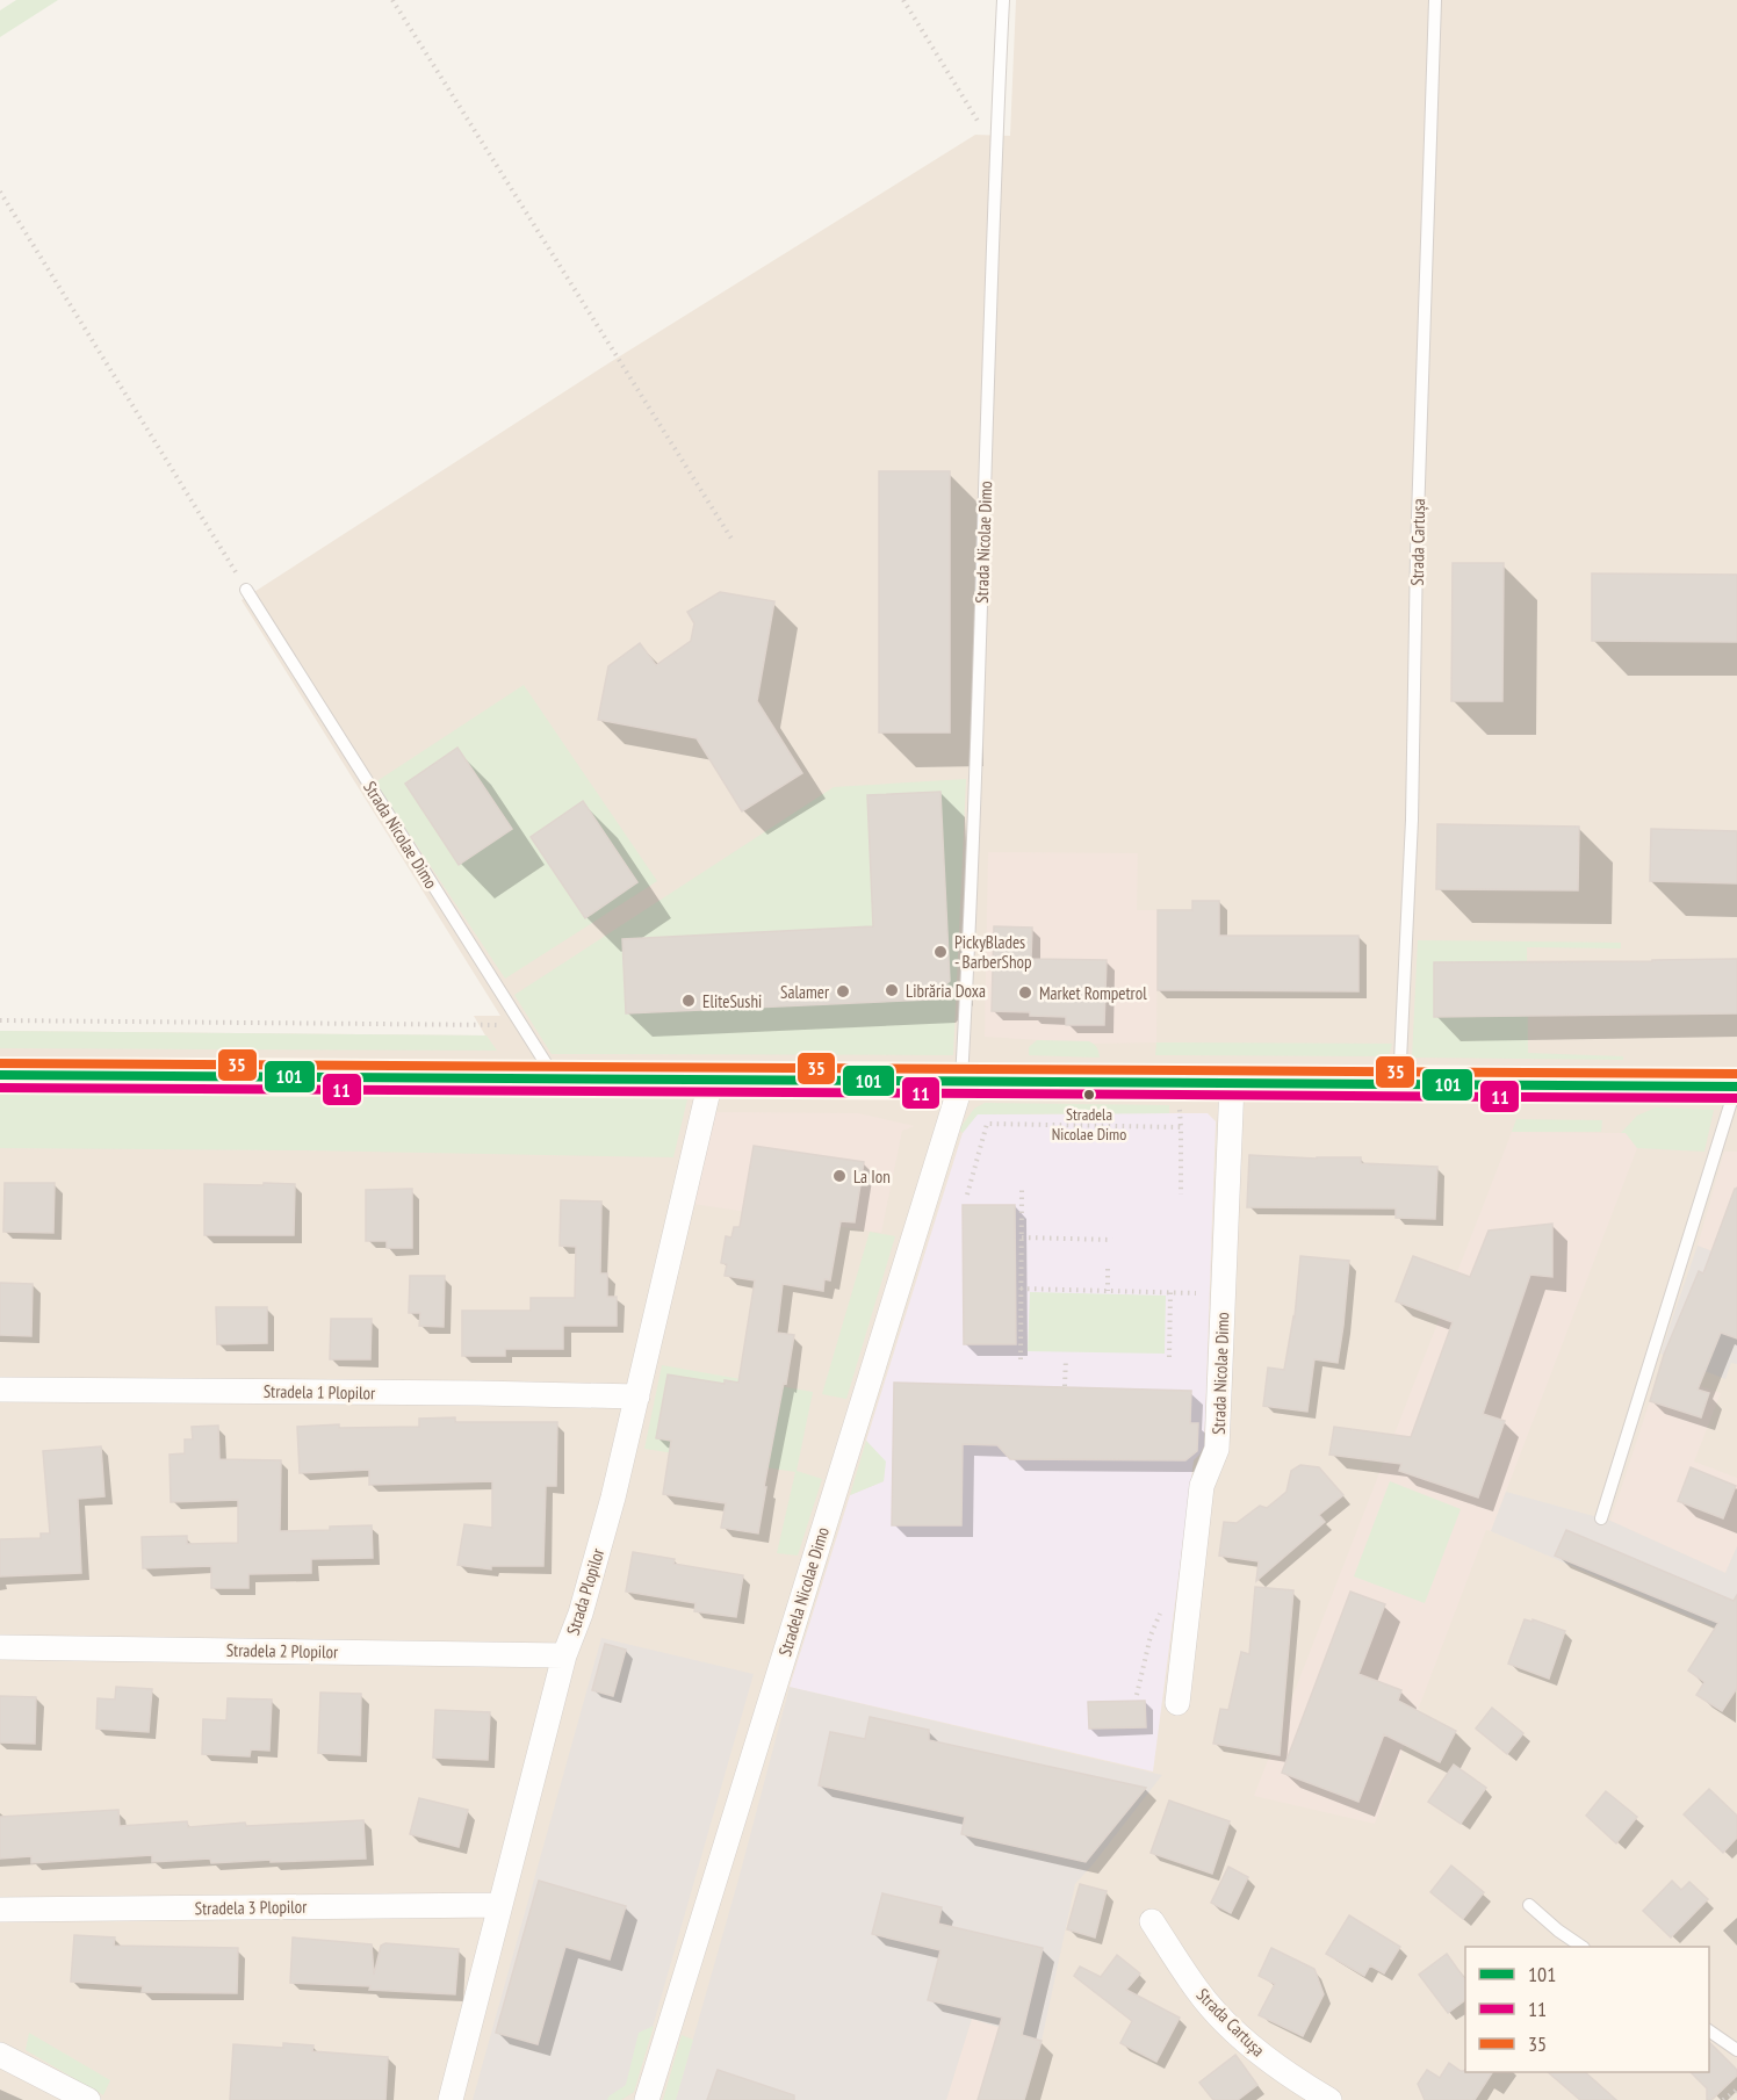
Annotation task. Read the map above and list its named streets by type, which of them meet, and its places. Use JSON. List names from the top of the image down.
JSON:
{
  "streets": {
    "street": [
      "Strada Nicolae Dimo",
      "Strada Cartușa",
      "Stradela 1 Plopilor",
      "Strada Plopilor",
      "Stradela Nicolae Dimo",
      "Stradela 2 Plopilor",
      "Stradela 3 Plopilor"
    ]
  },
  "crossings": [
    ["Strada Nicolae Dimo", "Stradela Nicolae Dimo"],
    ["Stradela 1 Plopilor", "Strada Plopilor"],
    ["Strada Plopilor", "Stradela 2 Plopilor"],
    ["Strada Plopilor", "Stradela 3 Plopilor"]
  ],
  "places": [
    "PickyBlades - BarberShop",
    "Librăria Doxa",
    "Salamer",
    "Market Rompetrol",
    "EliteSushi",
    "Stradela Nicolae Dimo",
    "La Ion"
  ],
  "lines": ["transit line 35", "transit line 101", "transit line 11"],
  "legend": ["101", "11", "35"]
}
